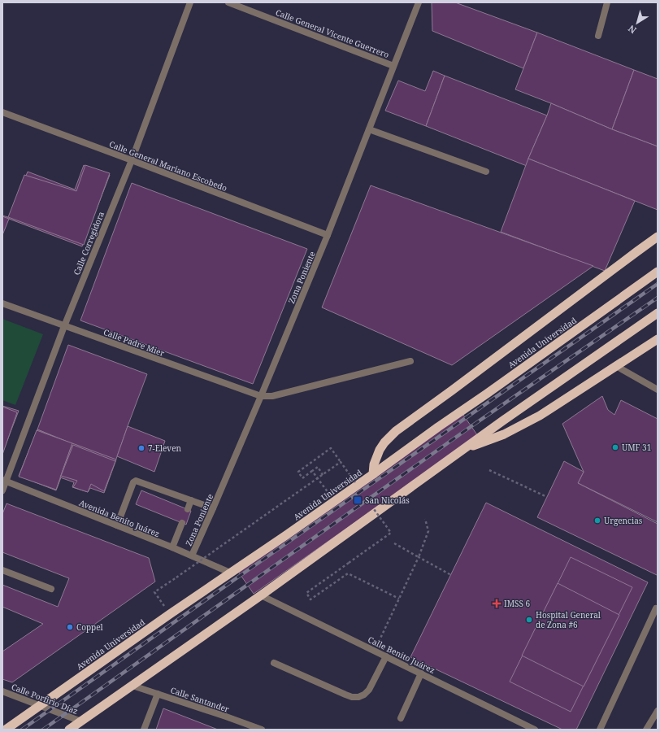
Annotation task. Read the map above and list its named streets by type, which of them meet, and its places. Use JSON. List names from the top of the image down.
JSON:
{
  "streets": {
    "highway": ["Avenida Universidad"],
    "street": [
      "Calle General Vicente Guerrero",
      "Calle General Mariano Escobedo",
      "Calle Corregidora",
      "Zona Poniente",
      "Calle Padre Mier",
      "Avenida Benito Juárez",
      "Calle Benito Juárez",
      "Calle Porfirio Díaz",
      "Calle Santander"
    ]
  },
  "crossings": [
    ["Calle General Vicente Guerrero", "Zona Poniente"],
    ["Calle General Mariano Escobedo", "Calle Corregidora"],
    ["Calle General Mariano Escobedo", "Zona Poniente"],
    ["Calle Corregidora", "Calle Padre Mier"],
    ["Calle Corregidora", "Avenida Benito Juárez"],
    ["Zona Poniente", "Calle Padre Mier"],
    ["Zona Poniente", "Avenida Benito Juárez"],
    ["Avenida Universidad", "Avenida Benito Juárez"],
    ["Avenida Universidad", "Calle Porfirio Díaz"]
  ],
  "places": {
    "other": [
      "UMF 31",
      "7-Eleven",
      "Urgencias",
      "Hospital General de Zona #6",
      "Coppel"
    ],
    "transit": ["San Nicolás"],
    "health": ["IMSS 6"]
  },
  "north": "bottom left"
}
